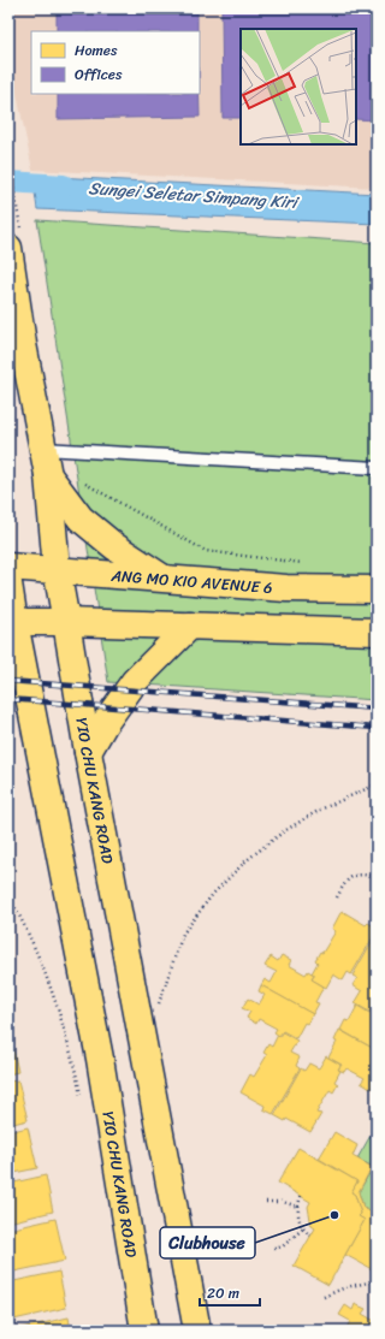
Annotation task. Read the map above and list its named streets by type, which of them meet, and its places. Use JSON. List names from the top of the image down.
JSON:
{
  "streets": {
    "main road": ["ANG MO KIO AVENUE 6", "YIO CHU KANG ROAD"]
  },
  "crossings": [
    ["ANG MO KIO AVENUE 6", "YIO CHU KANG ROAD"]
  ],
  "water": ["Sungei Seletar Simpang Kiri"],
  "places": ["Clubhouse"],
  "legend": ["Homes", "Offices"],
  "scale_bar": "20 m"
}
